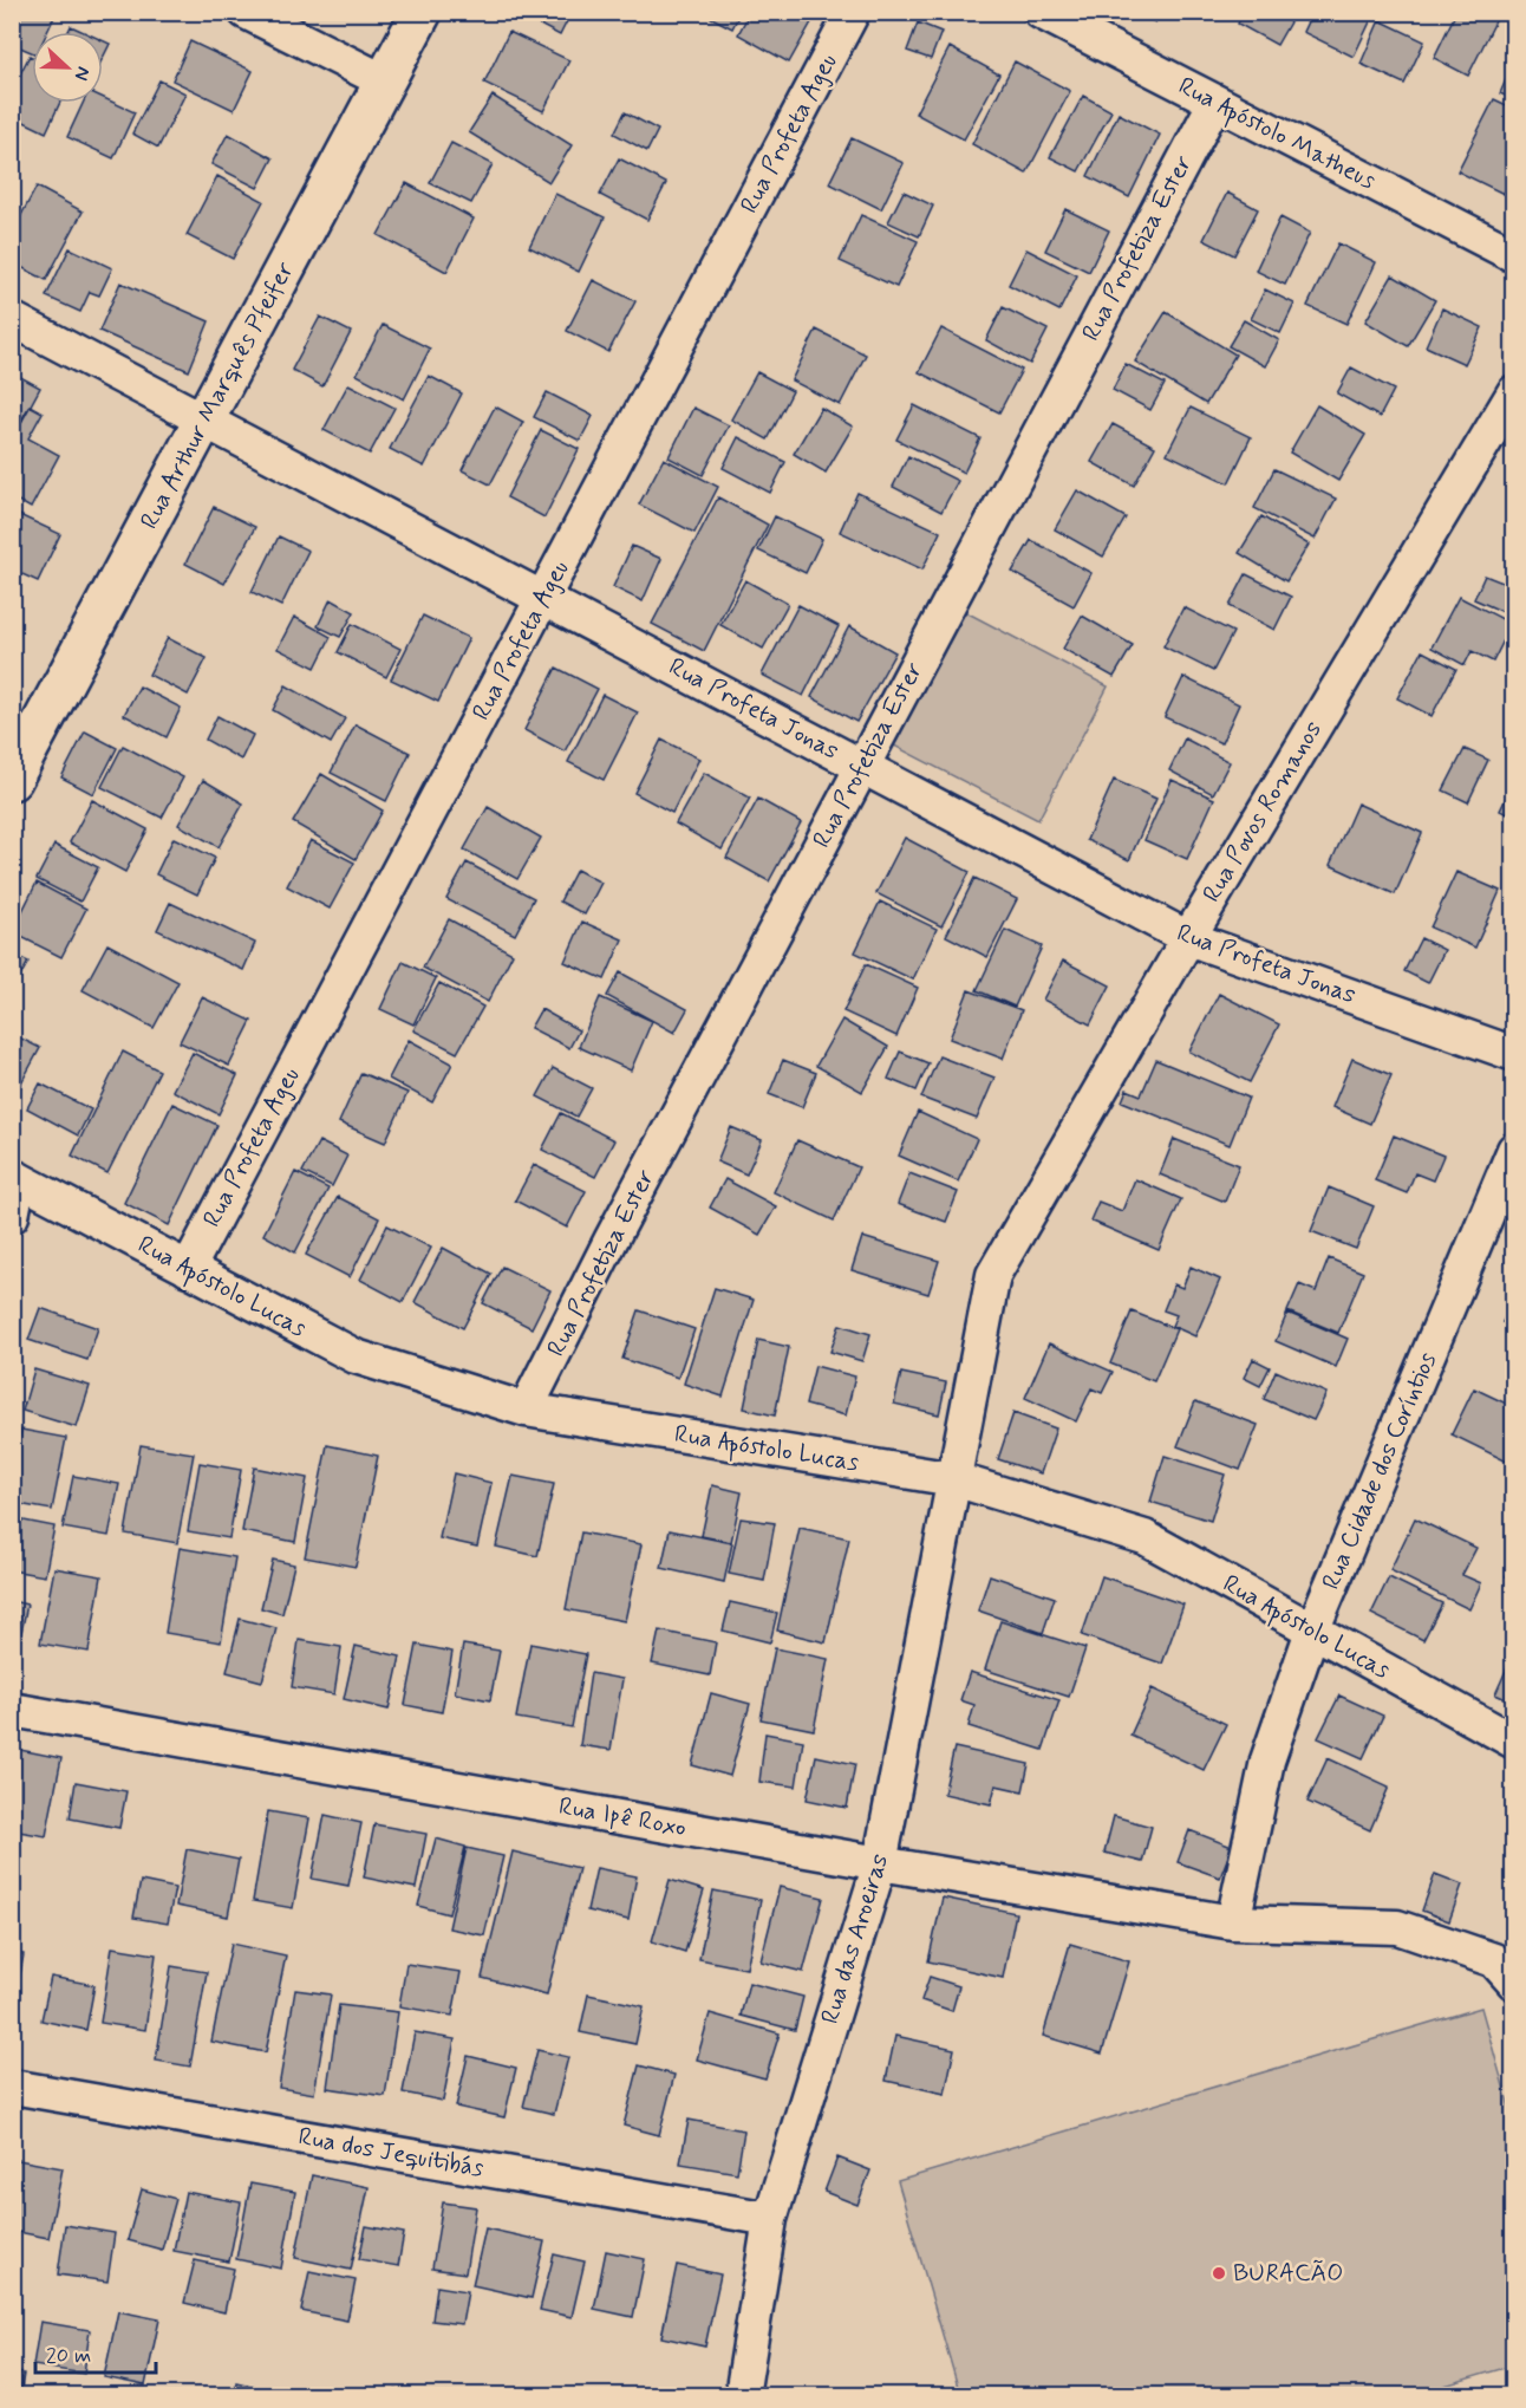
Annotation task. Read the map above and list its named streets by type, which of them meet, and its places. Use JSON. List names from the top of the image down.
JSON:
{
  "streets": {
    "street": [
      "Rua Profeta Ageu",
      "Rua Apóstolo Matheus",
      "Rua Profetiza Ester",
      "Rua Arthur Marquês Pfeifer",
      "Rua Profeta Jonas",
      "Rua Povos Romanos",
      "Rua Apóstolo Lucas",
      "Rua Cidade dos Coríntios",
      "Rua Ipê Roxo",
      "Rua das Aroeiras",
      "Rua dos Jequitibás"
    ]
  },
  "crossings": [
    ["Rua Profeta Ageu", "Rua Profeta Jonas"],
    ["Rua Profeta Ageu", "Rua Apóstolo Lucas"],
    ["Rua Apóstolo Matheus", "Rua Profetiza Ester"],
    ["Rua Profetiza Ester", "Rua Profeta Jonas"],
    ["Rua Profetiza Ester", "Rua Apóstolo Lucas"],
    ["Rua Arthur Marquês Pfeifer", "Rua Profeta Jonas"],
    ["Rua Profeta Jonas", "Rua Povos Romanos"],
    ["Rua Povos Romanos", "Rua Apóstolo Lucas"],
    ["Rua Povos Romanos", "Rua das Aroeiras"],
    ["Rua Apóstolo Lucas", "Rua Cidade dos Coríntios"],
    ["Rua Apóstolo Lucas", "Rua das Aroeiras"],
    ["Rua Cidade dos Coríntios", "Rua Ipê Roxo"],
    ["Rua Ipê Roxo", "Rua das Aroeiras"],
    ["Rua das Aroeiras", "Rua dos Jequitibás"]
  ],
  "places": ["BURACÃO"],
  "scale_bar": "20 m",
  "north": "right"
}
